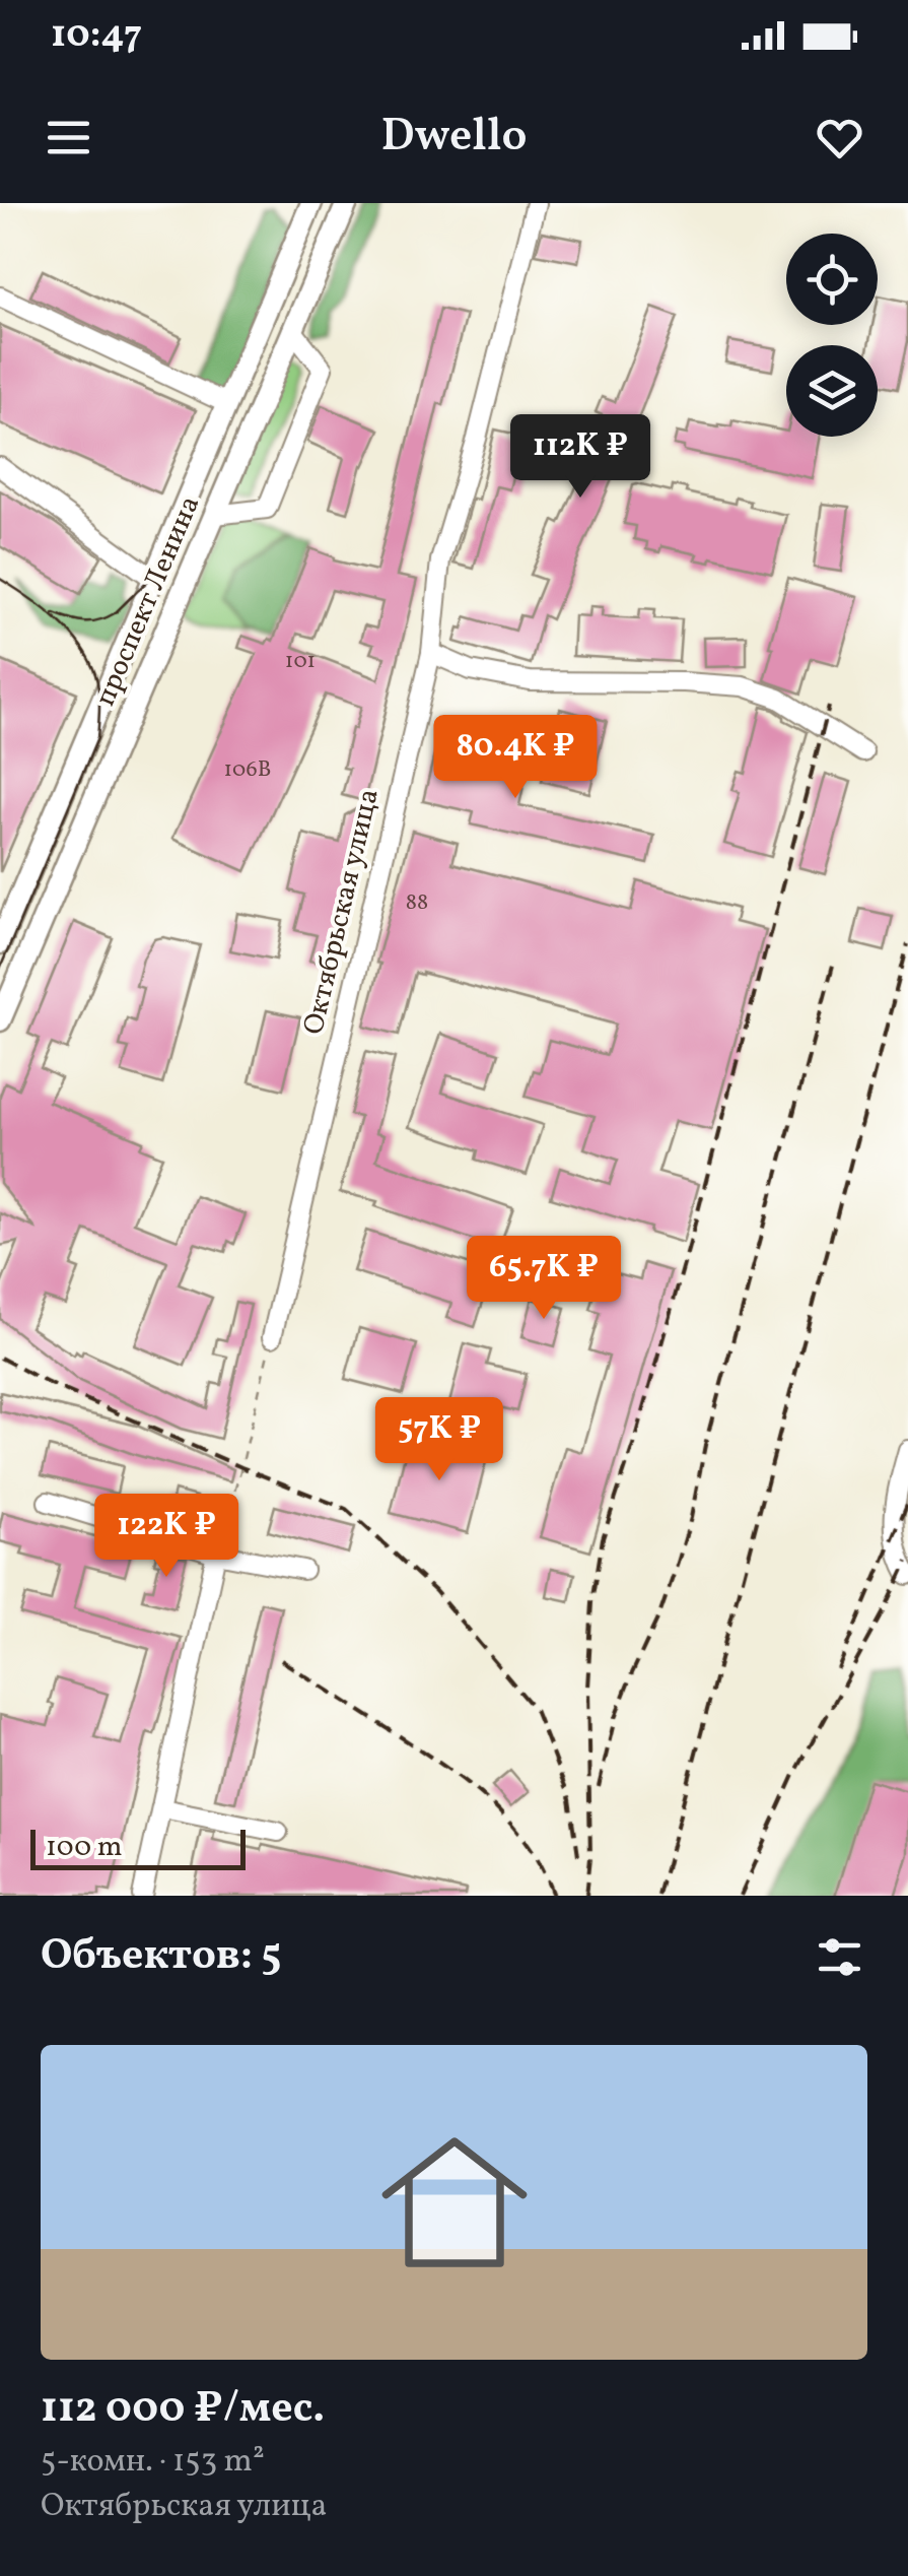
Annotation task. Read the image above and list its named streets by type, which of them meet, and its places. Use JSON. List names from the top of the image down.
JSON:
{
  "streets": {
    "main road": ["проспект Ленина"],
    "street": ["Октябрьская улица"]
  },
  "house_numbers": ["101", "106В", "88"],
  "scale_bar": "100 m",
  "page": {
    "status": "10:47",
    "header": "Dwello",
    "price": [
      "112K ₽",
      "80.4K ₽",
      "65.7K ₽",
      "57K ₽",
      "122K ₽"
    ],
    "scale": "100 m",
    "heading": "Объектов: 5",
    "list": [
      {
        "name": "112 000 ₽/мес.",
        "note": "5-комн. · 153 m² · Октябрьская улица"
      }
    ]
  }
}
